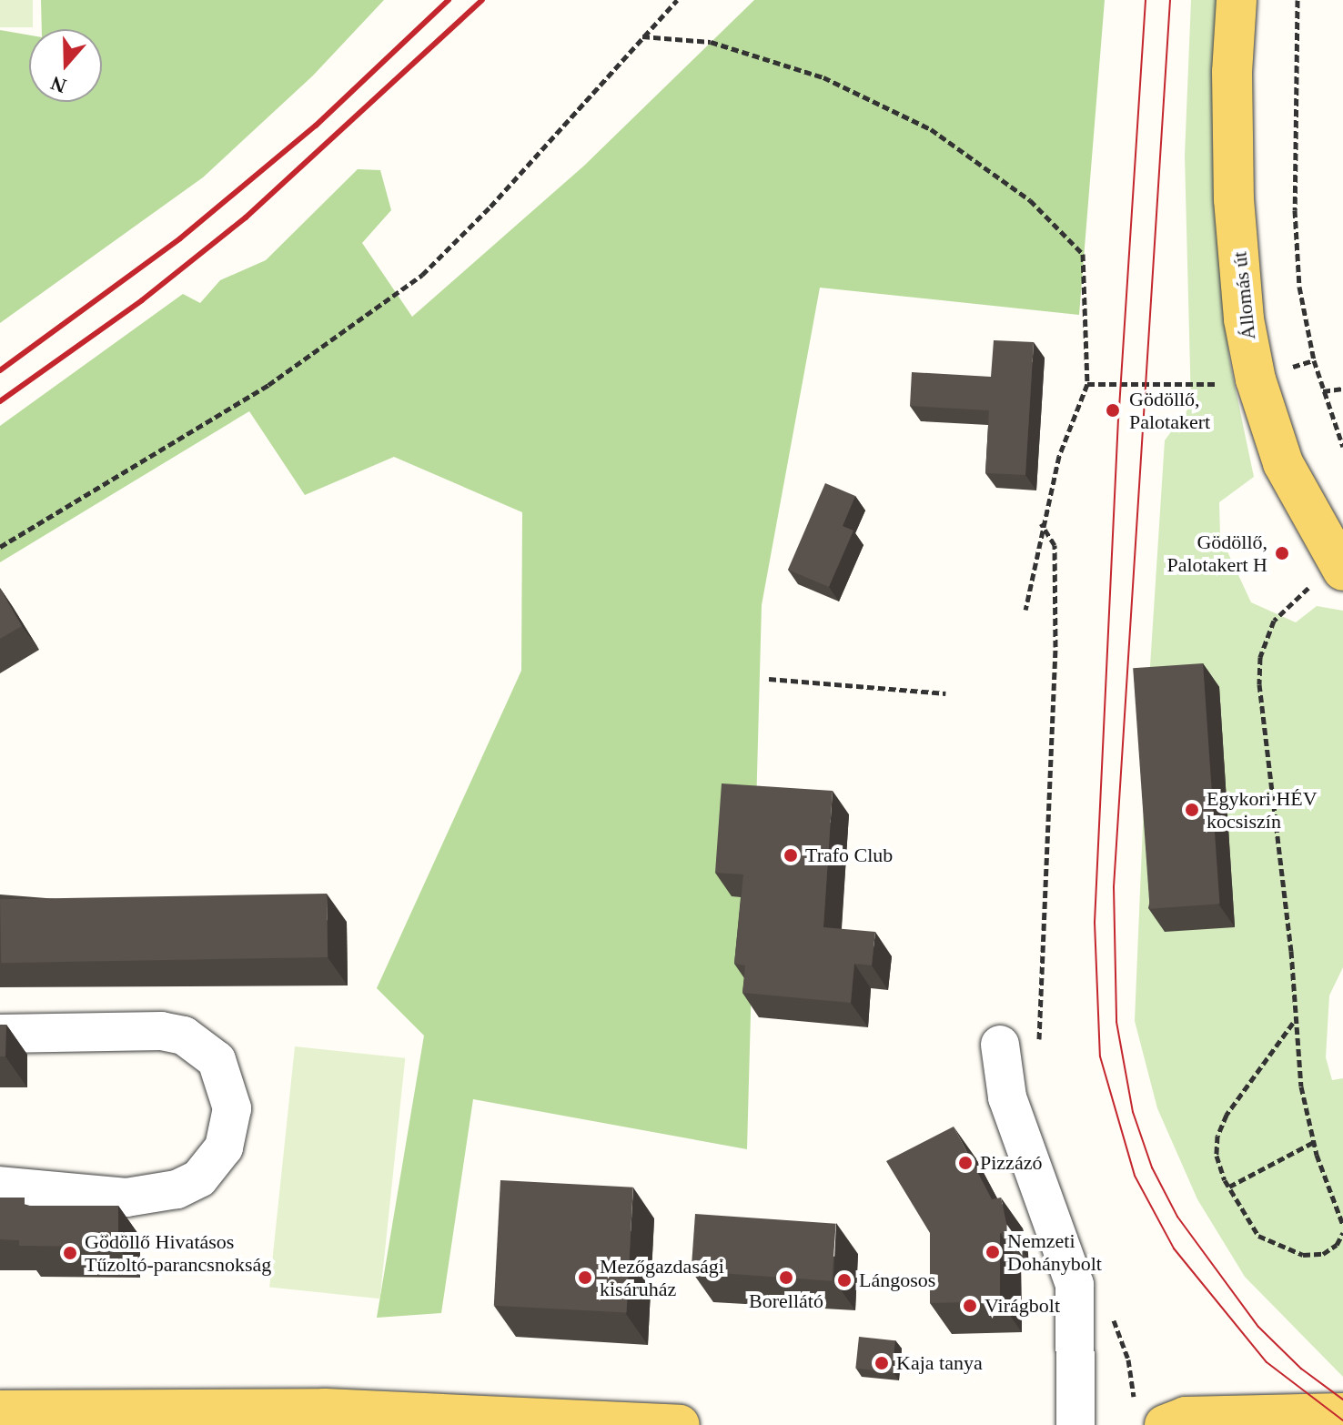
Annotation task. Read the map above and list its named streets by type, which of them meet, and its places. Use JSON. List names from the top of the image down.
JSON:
{
  "streets": {
    "main road": ["Állomás út"]
  },
  "places": [
    "Gödöllő, Palotakert",
    "Gödöllő, Palotakert H",
    "Egykori HÉV kocsiszín",
    "Trafo Club",
    "Pizzázó",
    "Nemzeti Dohánybolt",
    "Gödöllő Hivatásos Tűzoltó-parancsnokság",
    "Mezőgazdasági kisáruház",
    "Borellátó",
    "Lángosos",
    "Virágbolt",
    "Kaja tanya"
  ],
  "north": "bottom"
}
